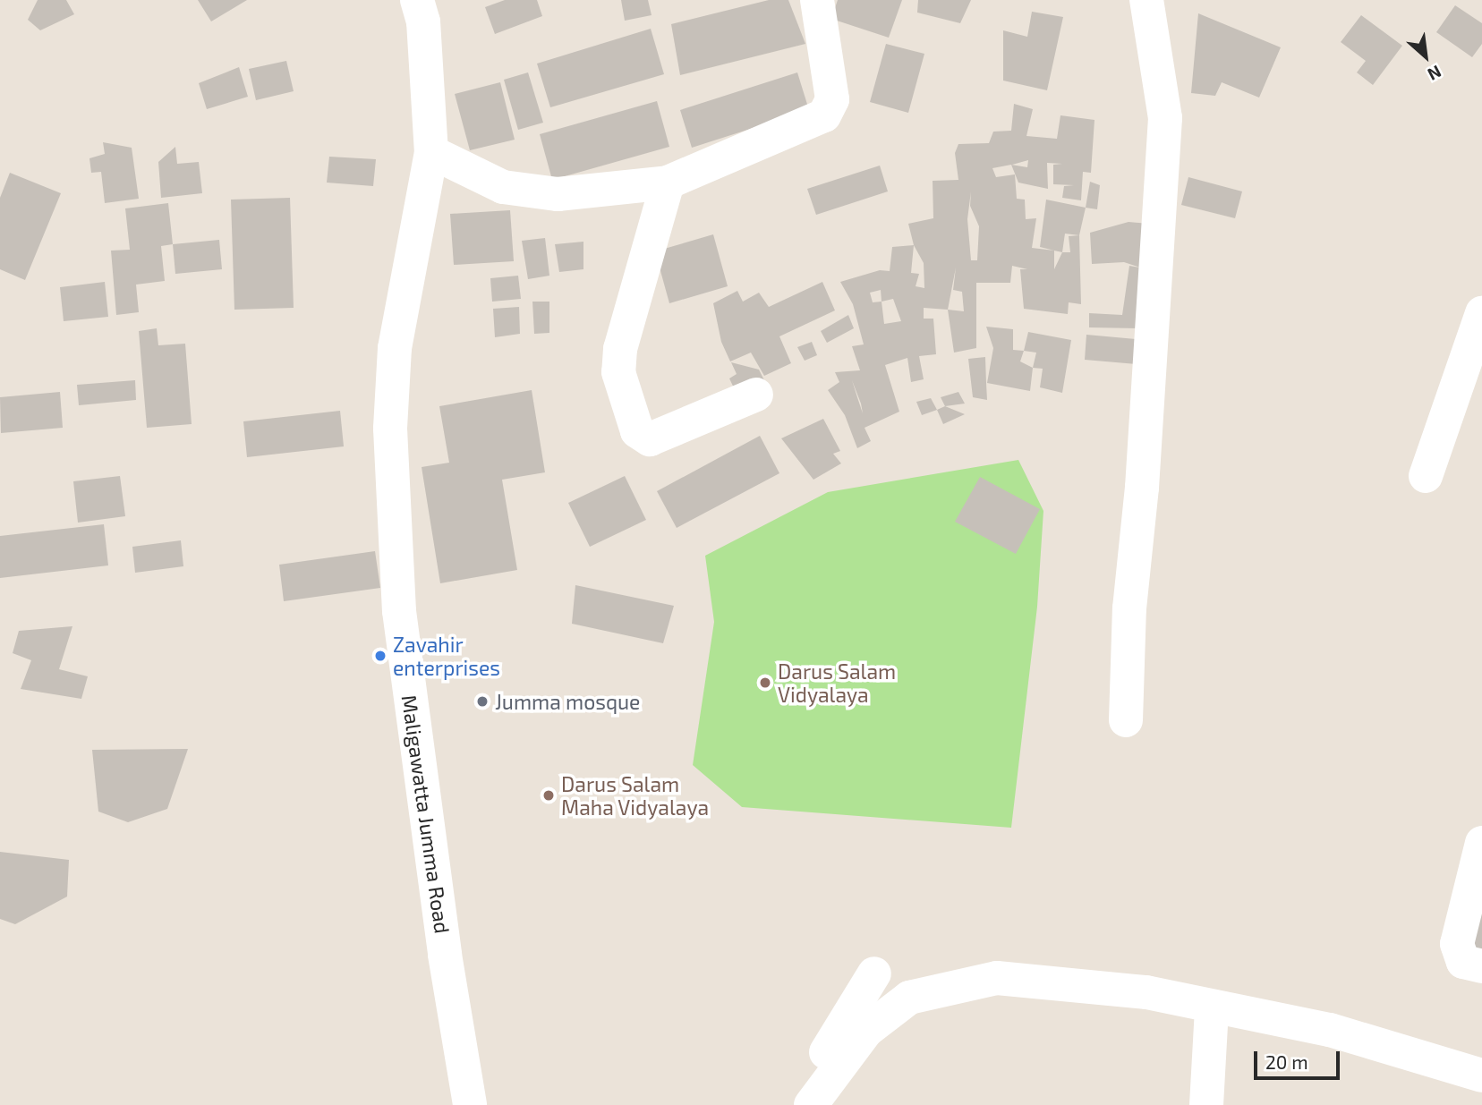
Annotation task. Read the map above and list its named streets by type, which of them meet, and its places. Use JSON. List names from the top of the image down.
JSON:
{
  "streets": {
    "street": ["Maligawatta Jumma Road"]
  },
  "places": [
    "Zavahir enterprises",
    "Darus Salam Vidyalaya",
    "Jumma mosque",
    "Darus Salam Maha Vidyalaya"
  ],
  "scale_bar": "20 m",
  "north": "bottom right"
}
